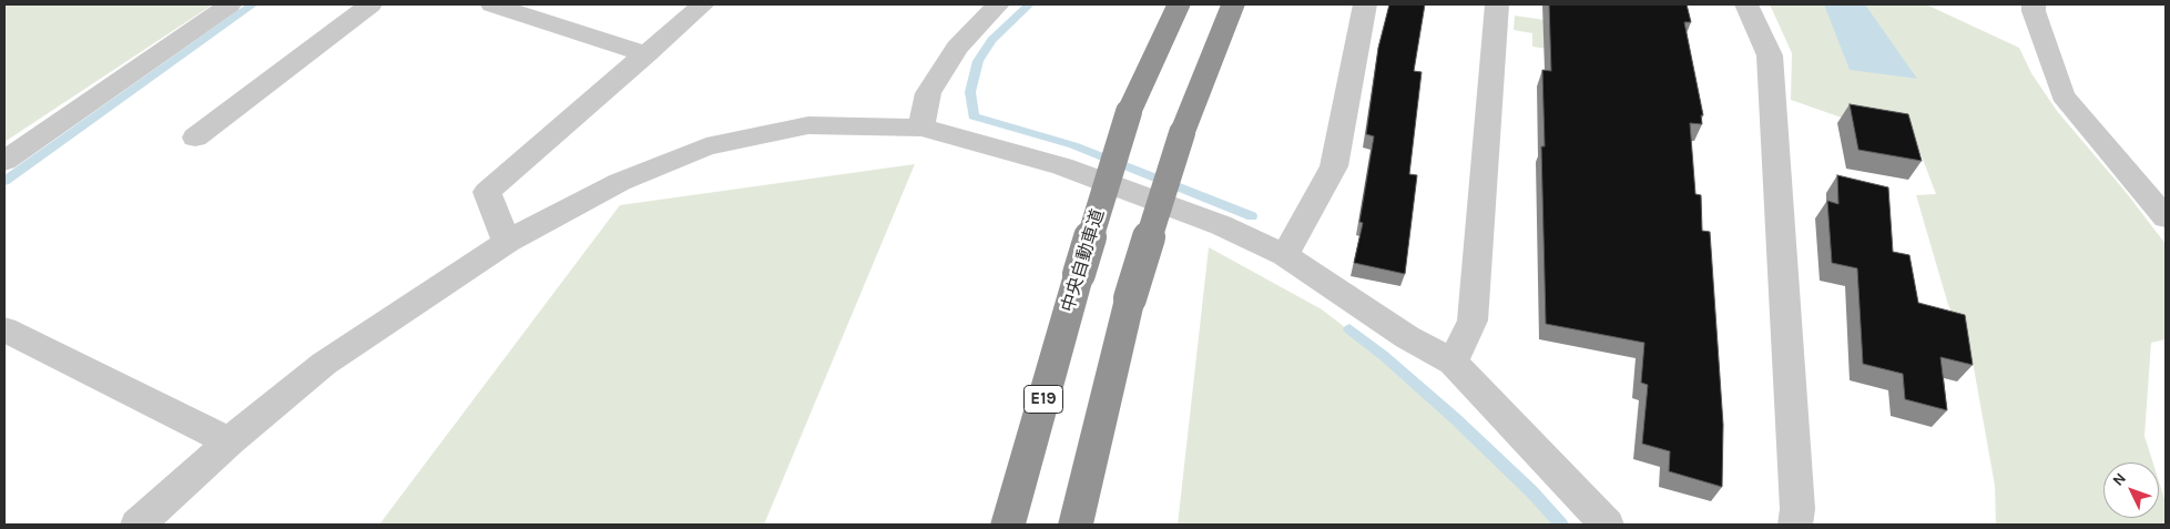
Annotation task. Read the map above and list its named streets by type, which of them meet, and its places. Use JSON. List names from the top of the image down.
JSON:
{
  "streets": {
    "highway": ["中央自動車道", "E19"]
  },
  "north": "top left"
}
